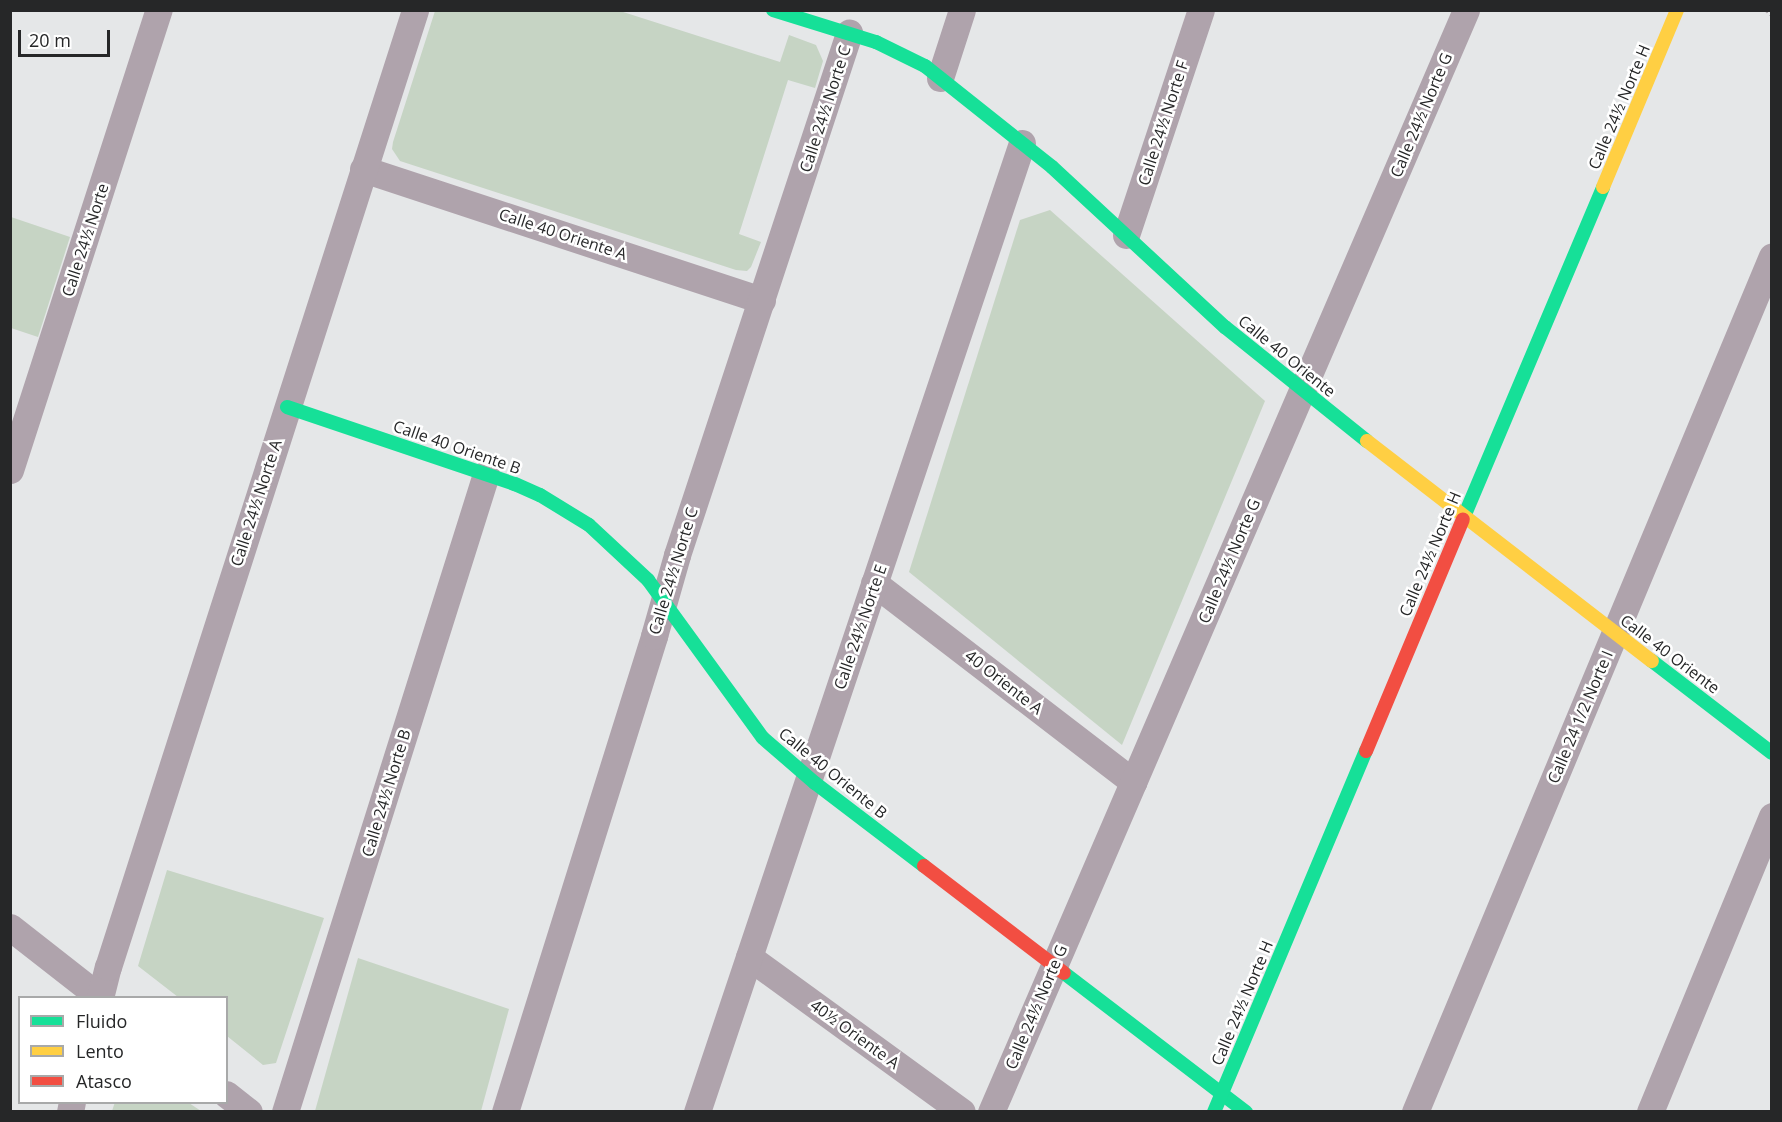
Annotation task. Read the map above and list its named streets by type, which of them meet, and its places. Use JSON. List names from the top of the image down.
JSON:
{
  "streets": {
    "street": [
      "Calle 24½ Norte H",
      "Calle 24½ Norte C",
      "Calle 24½ Norte G",
      "Calle 24½ Norte F",
      "Calle 40 Oriente A",
      "Calle 24½ Norte",
      "Calle 40 Oriente",
      "Calle 40 Oriente B",
      "Calle 24½ Norte A",
      "Calle 24½ Norte E",
      "40 Oriente A",
      "Calle 24 1/2 Norte I",
      "Calle 24½ Norte B",
      "40½ Oriente A"
    ]
  },
  "crossings": [
    ["Calle 24½ Norte H", "Calle 40 Oriente"],
    ["Calle 24½ Norte H", "Calle 40 Oriente B"],
    ["Calle 24½ Norte C", "Calle 40 Oriente A"],
    ["Calle 24½ Norte C", "Calle 40 Oriente"],
    ["Calle 24½ Norte C", "Calle 40 Oriente B"],
    ["Calle 24½ Norte G", "Calle 40 Oriente"],
    ["Calle 24½ Norte G", "Calle 40 Oriente B"],
    ["Calle 24½ Norte G", "40 Oriente A"],
    ["Calle 24½ Norte F", "Calle 40 Oriente"],
    ["Calle 40 Oriente A", "Calle 24½ Norte A"],
    ["Calle 40 Oriente", "Calle 24½ Norte E"],
    ["Calle 40 Oriente", "Calle 24 1/2 Norte I"],
    ["Calle 40 Oriente B", "Calle 24½ Norte A"],
    ["Calle 40 Oriente B", "Calle 24½ Norte E"],
    ["Calle 40 Oriente B", "Calle 24½ Norte B"],
    ["Calle 24½ Norte E", "40 Oriente A"],
    ["Calle 24½ Norte E", "40½ Oriente A"]
  ],
  "legend": ["Fluido", "Lento", "Atasco"],
  "scale_bar": "20 m"
}
